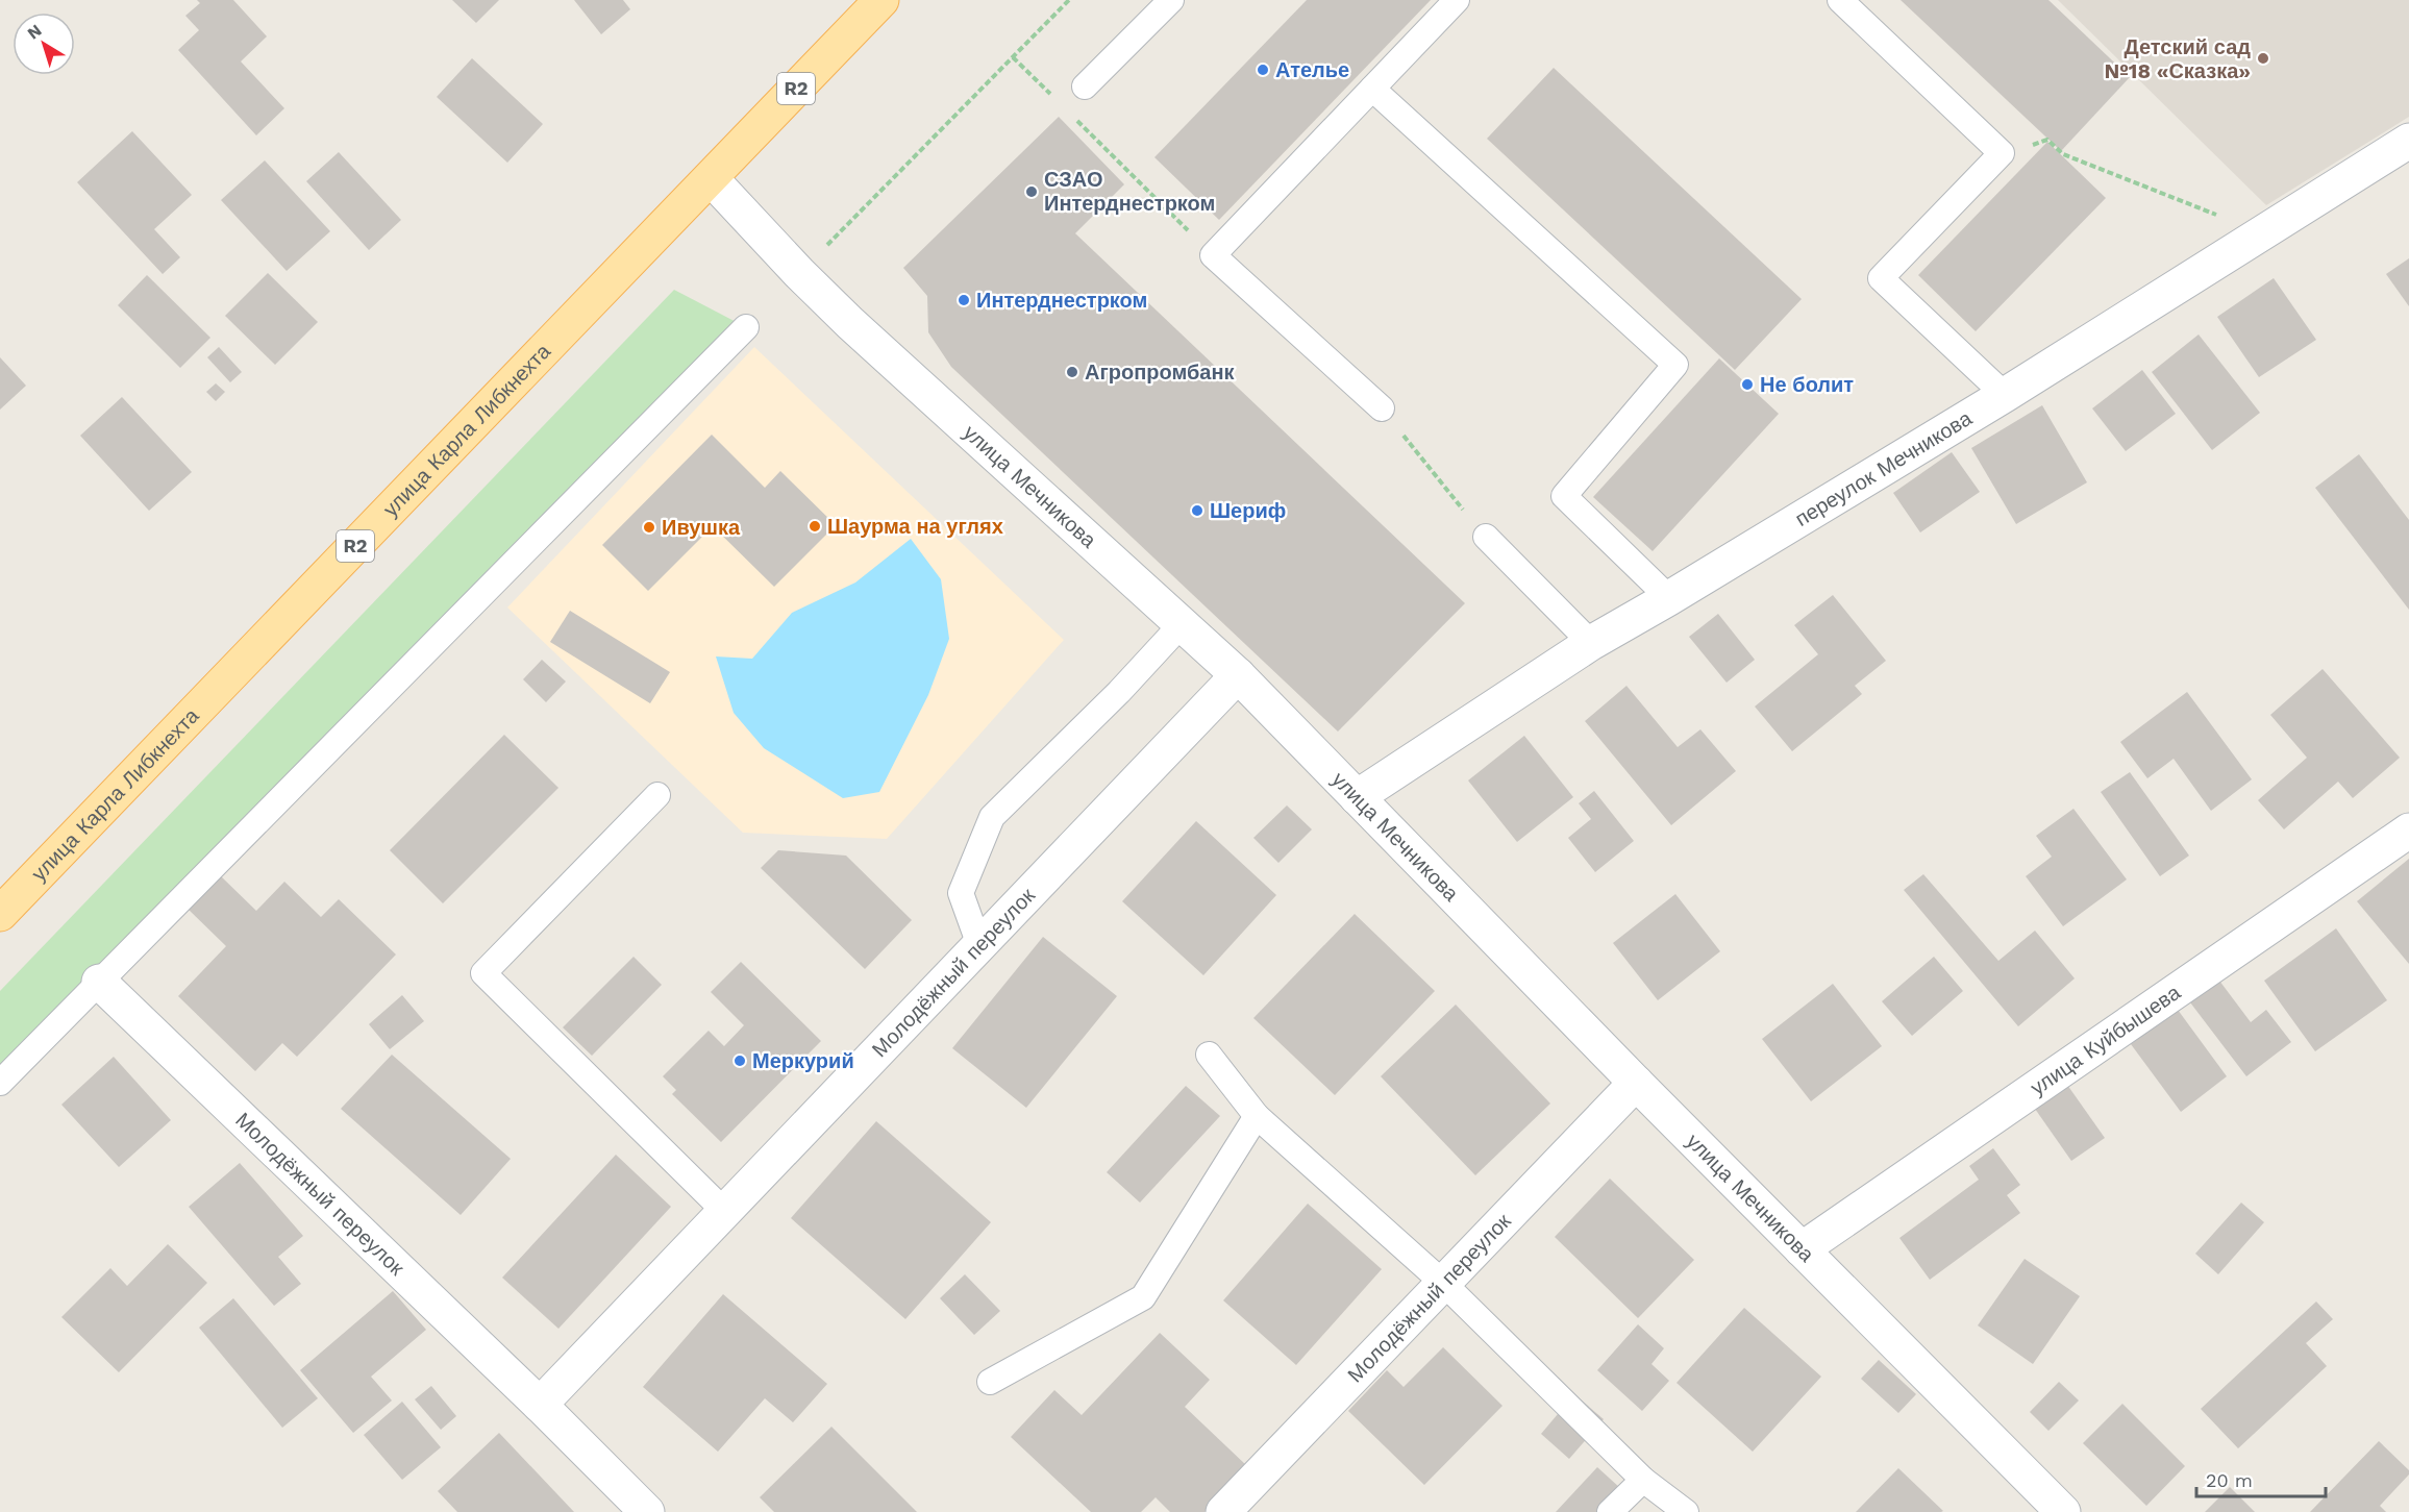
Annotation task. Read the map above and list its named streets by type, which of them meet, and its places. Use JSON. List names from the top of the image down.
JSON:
{
  "streets": {
    "main road": ["R2", "улица Карла Либкнехта"],
    "street": [
      "переулок Мечникова",
      "улица Мечникова",
      "Молодёжный переулок",
      "улица Куйбышева"
    ]
  },
  "crossings": [
    ["улица Карла Либкнехта", "улица Мечникова"],
    ["переулок Мечникова", "улица Мечникова"],
    ["улица Мечникова", "Молодёжный переулок"],
    ["улица Мечникова", "улица Куйбышева"]
  ],
  "places": [
    "Детский сад №18 «Сказка»",
    "Ателье",
    "СЗАО Интерднестрком",
    "Интерднестрком",
    "Агропромбанк",
    "Не болит",
    "Шериф",
    "Шаурма на углях",
    "Ивушка",
    "Меркурий"
  ],
  "scale_bar": "20 m",
  "north": "top left"
}
